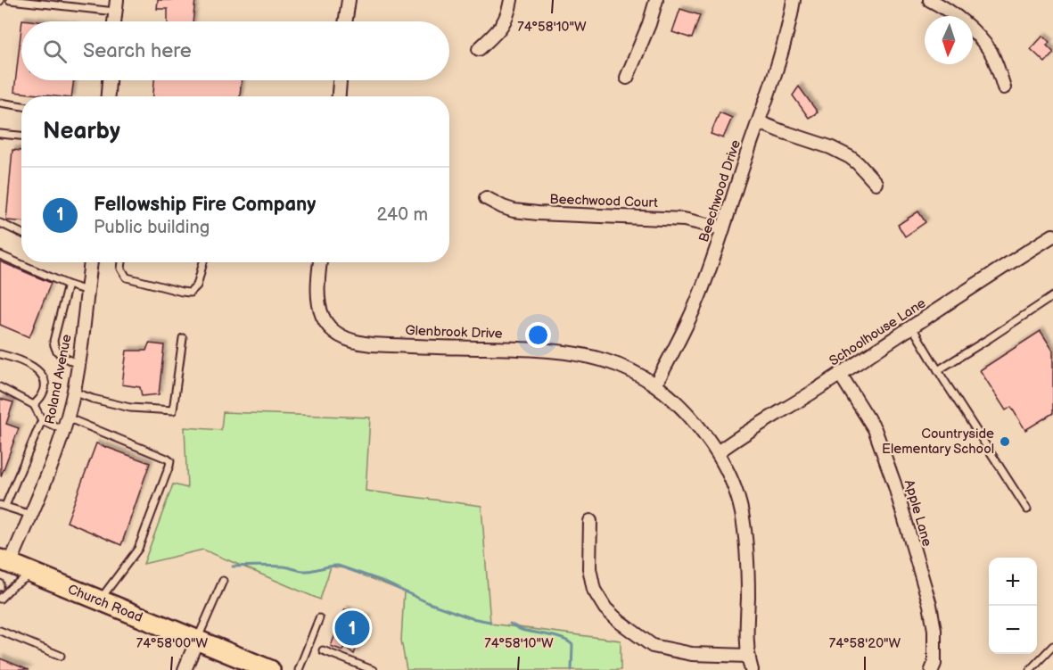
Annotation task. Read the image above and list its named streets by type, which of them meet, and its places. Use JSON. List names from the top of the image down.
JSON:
{
  "streets": {
    "main road": ["Church Road"],
    "street": [
      "Beechwood Drive",
      "Beechwood Court",
      "Glenbrook Drive",
      "Schoolhouse Lane",
      "Roland Avenue",
      "Apple Lane"
    ]
  },
  "crossings": [
    ["Beechwood Drive", "Beechwood Court"],
    ["Beechwood Drive", "Glenbrook Drive"],
    ["Glenbrook Drive", "Schoolhouse Lane"],
    ["Schoolhouse Lane", "Apple Lane"],
    ["Roland Avenue", "Church Road"]
  ],
  "places": ["Countryside Elementary School"],
  "north": "bottom",
  "page": {
    "search": "Search here",
    "heading": "Nearby",
    "list": [
      {
        "mark": "1",
        "name": "Fellowship Fire Company",
        "note": "Public building",
        "value": "240 m"
      }
    ],
    "map_buttons": ["+", "−"],
    "pins": "1"
  },
  "coordinates": ["74°58'10\"W", "74°58'00\"W", "74°58'20\"W"]
}
